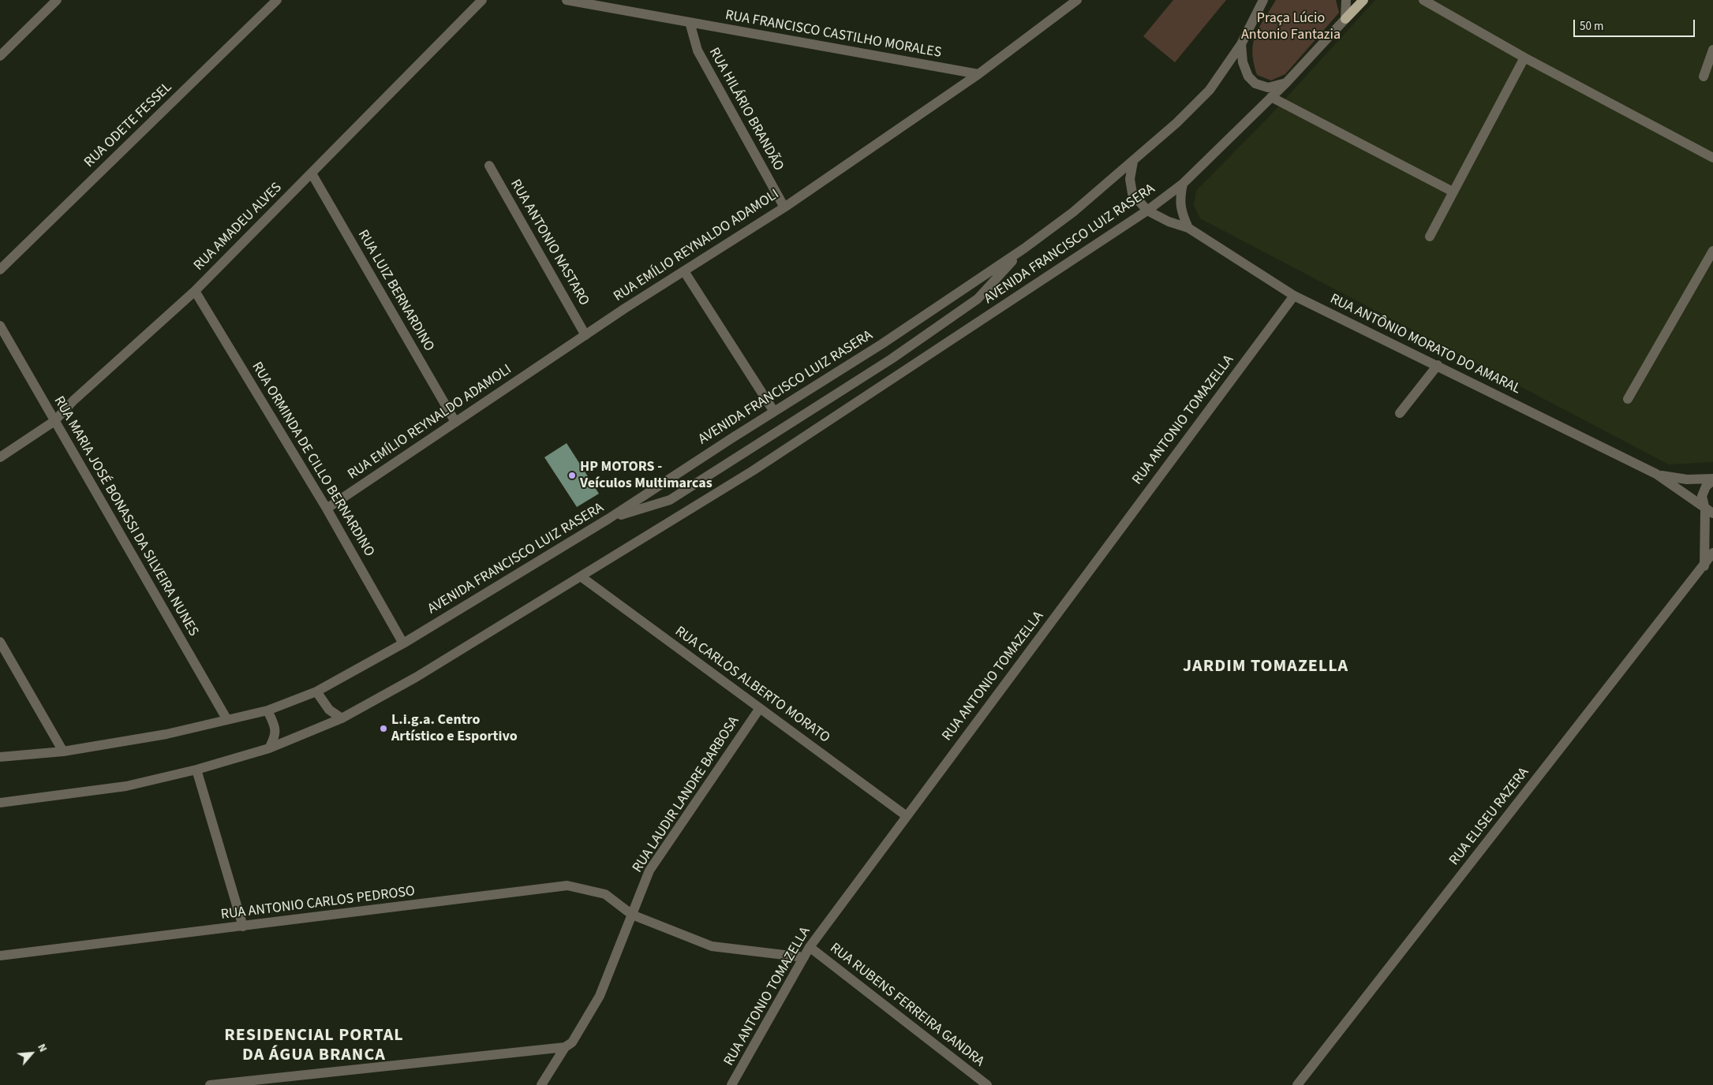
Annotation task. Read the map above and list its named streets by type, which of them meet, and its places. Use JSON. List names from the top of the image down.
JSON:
{
  "streets": {
    "street": [
      "RUA FRANCISCO CASTILHO MORALES",
      "RUA HILÁRIO BRANDÃO",
      "RUA ODETE FESSEL",
      "RUA AMADEU ALVES",
      "RUA ANTONIO NASTARO",
      "AVENIDA FRANCISCO LUIZ RASERA",
      "RUA EMÍLIO REYNALDO ADAMOLI",
      "RUA LUIZ BERNARDINO",
      "RUA ANTÔNIO MORATO DO AMARAL",
      "RUA ANTONIO TOMAZELLA",
      "RUA ORMINDA DE CILLO BERNARDINO",
      "RUA MARIA JOSÉ BONASSI DA SILVEIRA NUNES",
      "RUA CARLOS ALBERTO MORATO",
      "RUA LAUDIR LANDRE BARBOSA",
      "RUA ELISEU RAZERA",
      "RUA ANTONIO CARLOS PEDROSO",
      "RUA RUBENS FERREIRA GANDRA"
    ]
  },
  "crossings": [
    ["RUA FRANCISCO CASTILHO MORALES", "RUA HILÁRIO BRANDÃO"],
    ["RUA FRANCISCO CASTILHO MORALES", "RUA EMÍLIO REYNALDO ADAMOLI"],
    ["RUA HILÁRIO BRANDÃO", "RUA EMÍLIO REYNALDO ADAMOLI"],
    ["RUA AMADEU ALVES", "RUA LUIZ BERNARDINO"],
    ["RUA AMADEU ALVES", "RUA ORMINDA DE CILLO BERNARDINO"],
    ["RUA AMADEU ALVES", "RUA MARIA JOSÉ BONASSI DA SILVEIRA NUNES"],
    ["RUA ANTONIO NASTARO", "RUA EMÍLIO REYNALDO ADAMOLI"],
    ["AVENIDA FRANCISCO LUIZ RASERA", "RUA ANTÔNIO MORATO DO AMARAL"],
    ["AVENIDA FRANCISCO LUIZ RASERA", "RUA ORMINDA DE CILLO BERNARDINO"],
    ["AVENIDA FRANCISCO LUIZ RASERA", "RUA MARIA JOSÉ BONASSI DA SILVEIRA NUNES"],
    ["AVENIDA FRANCISCO LUIZ RASERA", "RUA CARLOS ALBERTO MORATO"],
    ["RUA EMÍLIO REYNALDO ADAMOLI", "RUA LUIZ BERNARDINO"],
    ["RUA EMÍLIO REYNALDO ADAMOLI", "RUA ORMINDA DE CILLO BERNARDINO"],
    ["RUA ANTÔNIO MORATO DO AMARAL", "RUA ANTONIO TOMAZELLA"],
    ["RUA ANTONIO TOMAZELLA", "RUA CARLOS ALBERTO MORATO"],
    ["RUA ANTONIO TOMAZELLA", "RUA ANTONIO CARLOS PEDROSO"],
    ["RUA ANTONIO TOMAZELLA", "RUA RUBENS FERREIRA GANDRA"],
    ["RUA CARLOS ALBERTO MORATO", "RUA LAUDIR LANDRE BARBOSA"],
    ["RUA LAUDIR LANDRE BARBOSA", "RUA ANTONIO CARLOS PEDROSO"]
  ],
  "districts": ["JARDIM TOMAZELLA", "RESIDENCIAL PORTAL DA ÁGUA BRANCA"],
  "parks": ["Praça Lúcio Antonio Fantazia"],
  "places": ["HP MOTORS - Veículos Multimarcas", "L.i.g.a. Centro Artístico e Esportivo"],
  "scale_bar": "50 m",
  "north": "top right"
}
